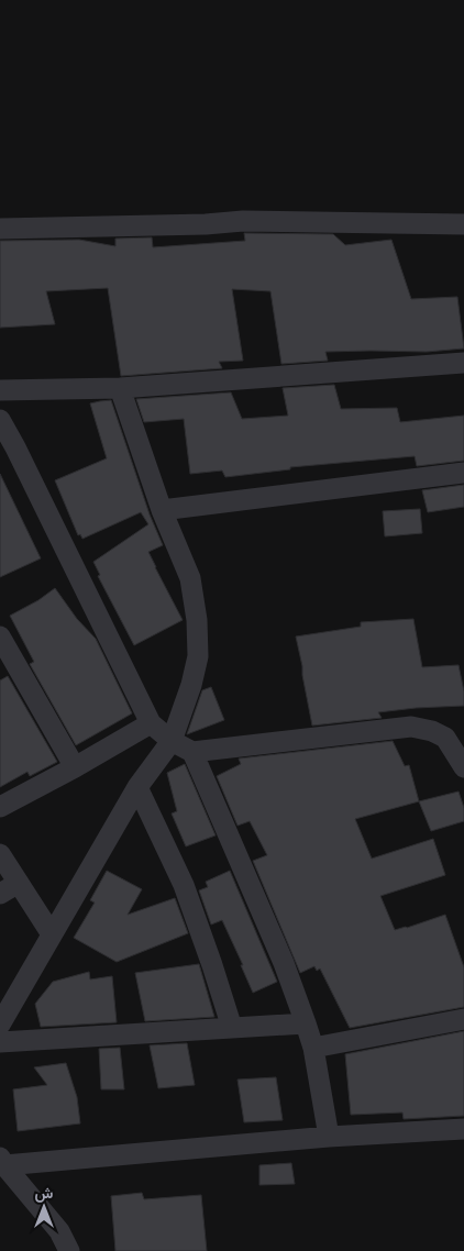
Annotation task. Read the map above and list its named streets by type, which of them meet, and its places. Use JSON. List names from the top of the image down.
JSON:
{
  "north": "top"
}
